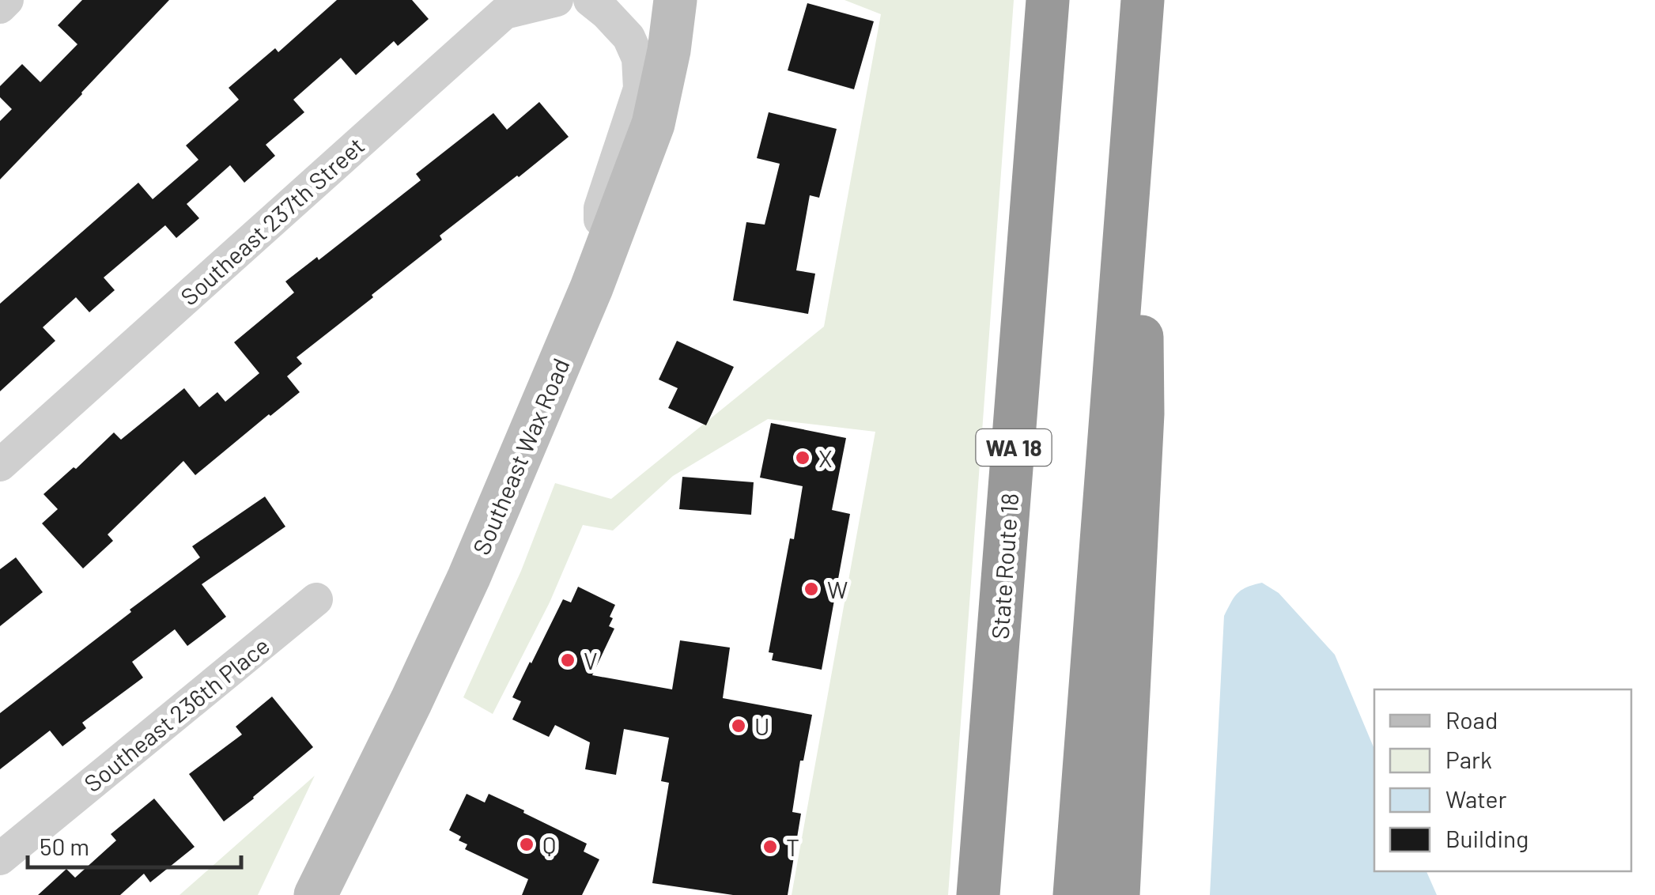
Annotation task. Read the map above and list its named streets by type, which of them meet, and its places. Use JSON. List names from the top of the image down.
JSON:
{
  "streets": {
    "highway": ["WA 18", "State Route 18"],
    "main road": ["Southeast Wax Road"],
    "street": ["Southeast 237th Street", "Southeast 236th Place"]
  },
  "places": [
    "X",
    "W",
    "V",
    "U",
    "Q",
    "T"
  ],
  "legend": [
    "Road",
    "Park",
    "Water",
    "Building"
  ],
  "scale_bar": "50 m"
}
